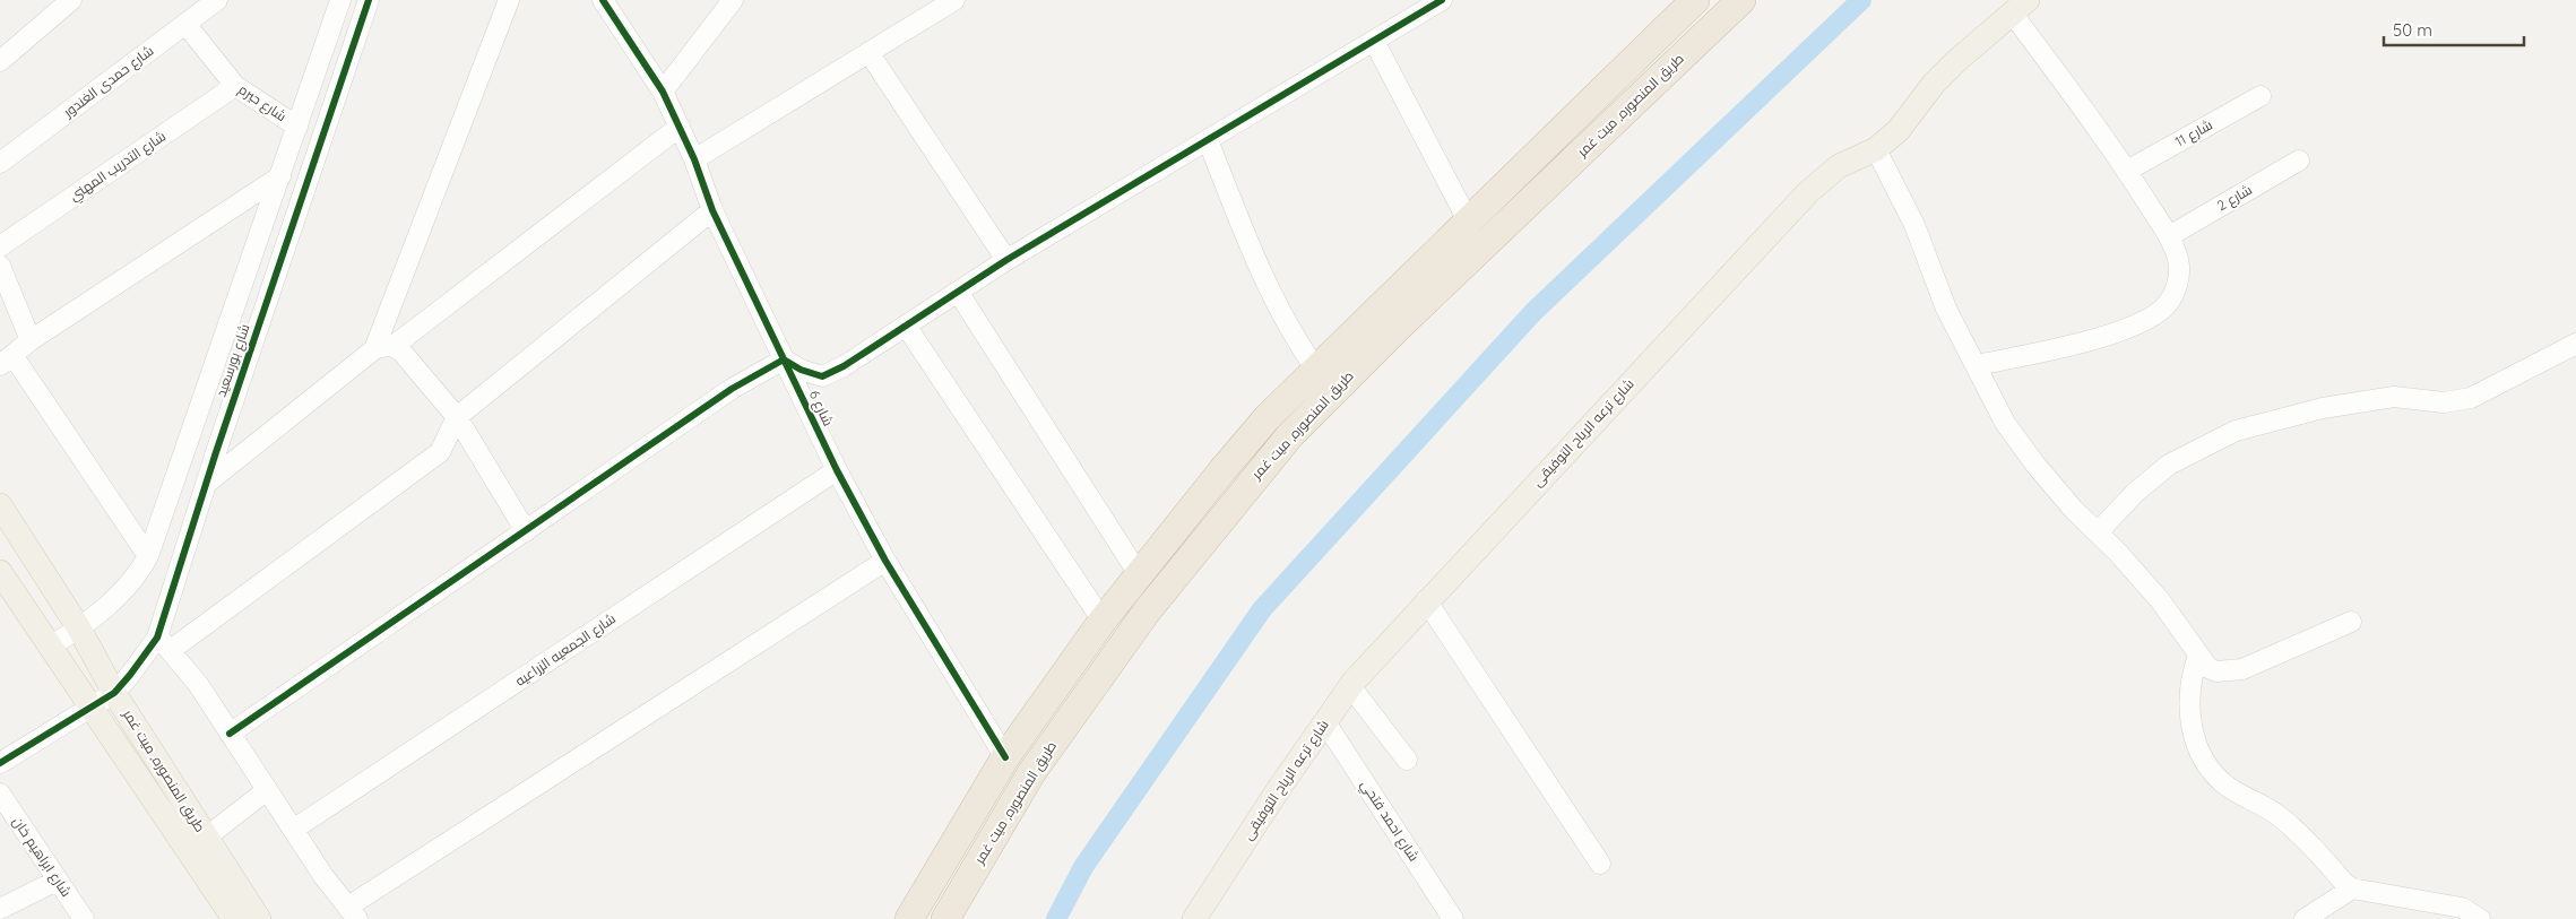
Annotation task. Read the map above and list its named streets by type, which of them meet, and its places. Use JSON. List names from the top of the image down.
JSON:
{
  "streets": {
    "highway": ["طريق المنصوره, ميت غمر"],
    "main road": ["شارع ترعه الرياح التوفيقى"],
    "street": [
      "شارع حمدى الغندور",
      "شارع حيرم",
      "شارع 11",
      "شارع التدريب المهني",
      "شارع 2",
      "شارع بورسعيد",
      "شارع 6",
      "شارع الجمعيه الزراعيه",
      "شارع احمد فتحي",
      "شارع ابراهيم خان"
    ]
  },
  "crossings": [
    ["شارع حمدى الغندور", "شارع حيرم"],
    ["شارع حيرم", "شارع التدريب المهني"],
    ["شارع حيرم", "شارع بورسعيد"],
    ["طريق المنصوره, ميت غمر", "شارع بورسعيد"],
    ["طريق المنصوره, ميت غمر", "شارع 6"],
    ["شارع 6", "شارع الجمعيه الزراعيه"],
    ["شارع ترعه الرياح التوفيقى", "شارع احمد فتحي"]
  ],
  "scale_bar": "50 m"
}
